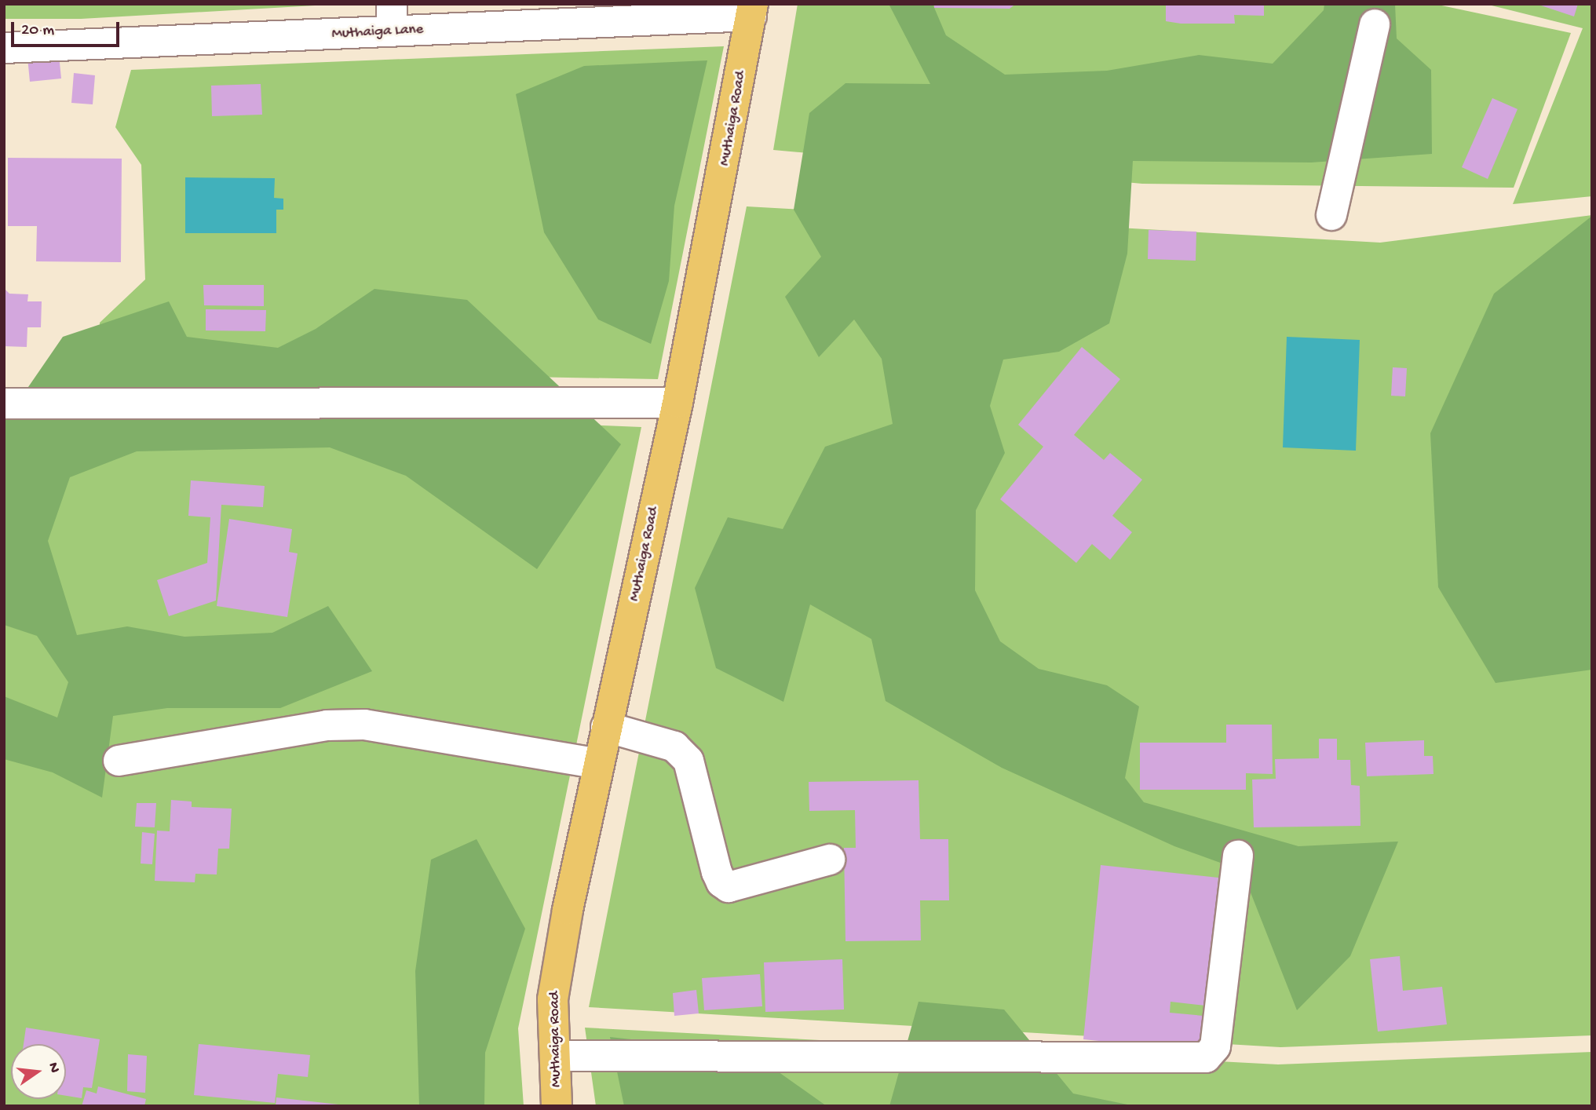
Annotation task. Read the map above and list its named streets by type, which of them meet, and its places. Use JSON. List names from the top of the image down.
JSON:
{
  "streets": {
    "main road": ["Muthaiga Road"],
    "street": ["Muthaiga Lane"]
  },
  "crossings": [
    ["Muthaiga Lane", "Muthaiga Road"]
  ],
  "scale_bar": "20 m",
  "north": "right"
}
